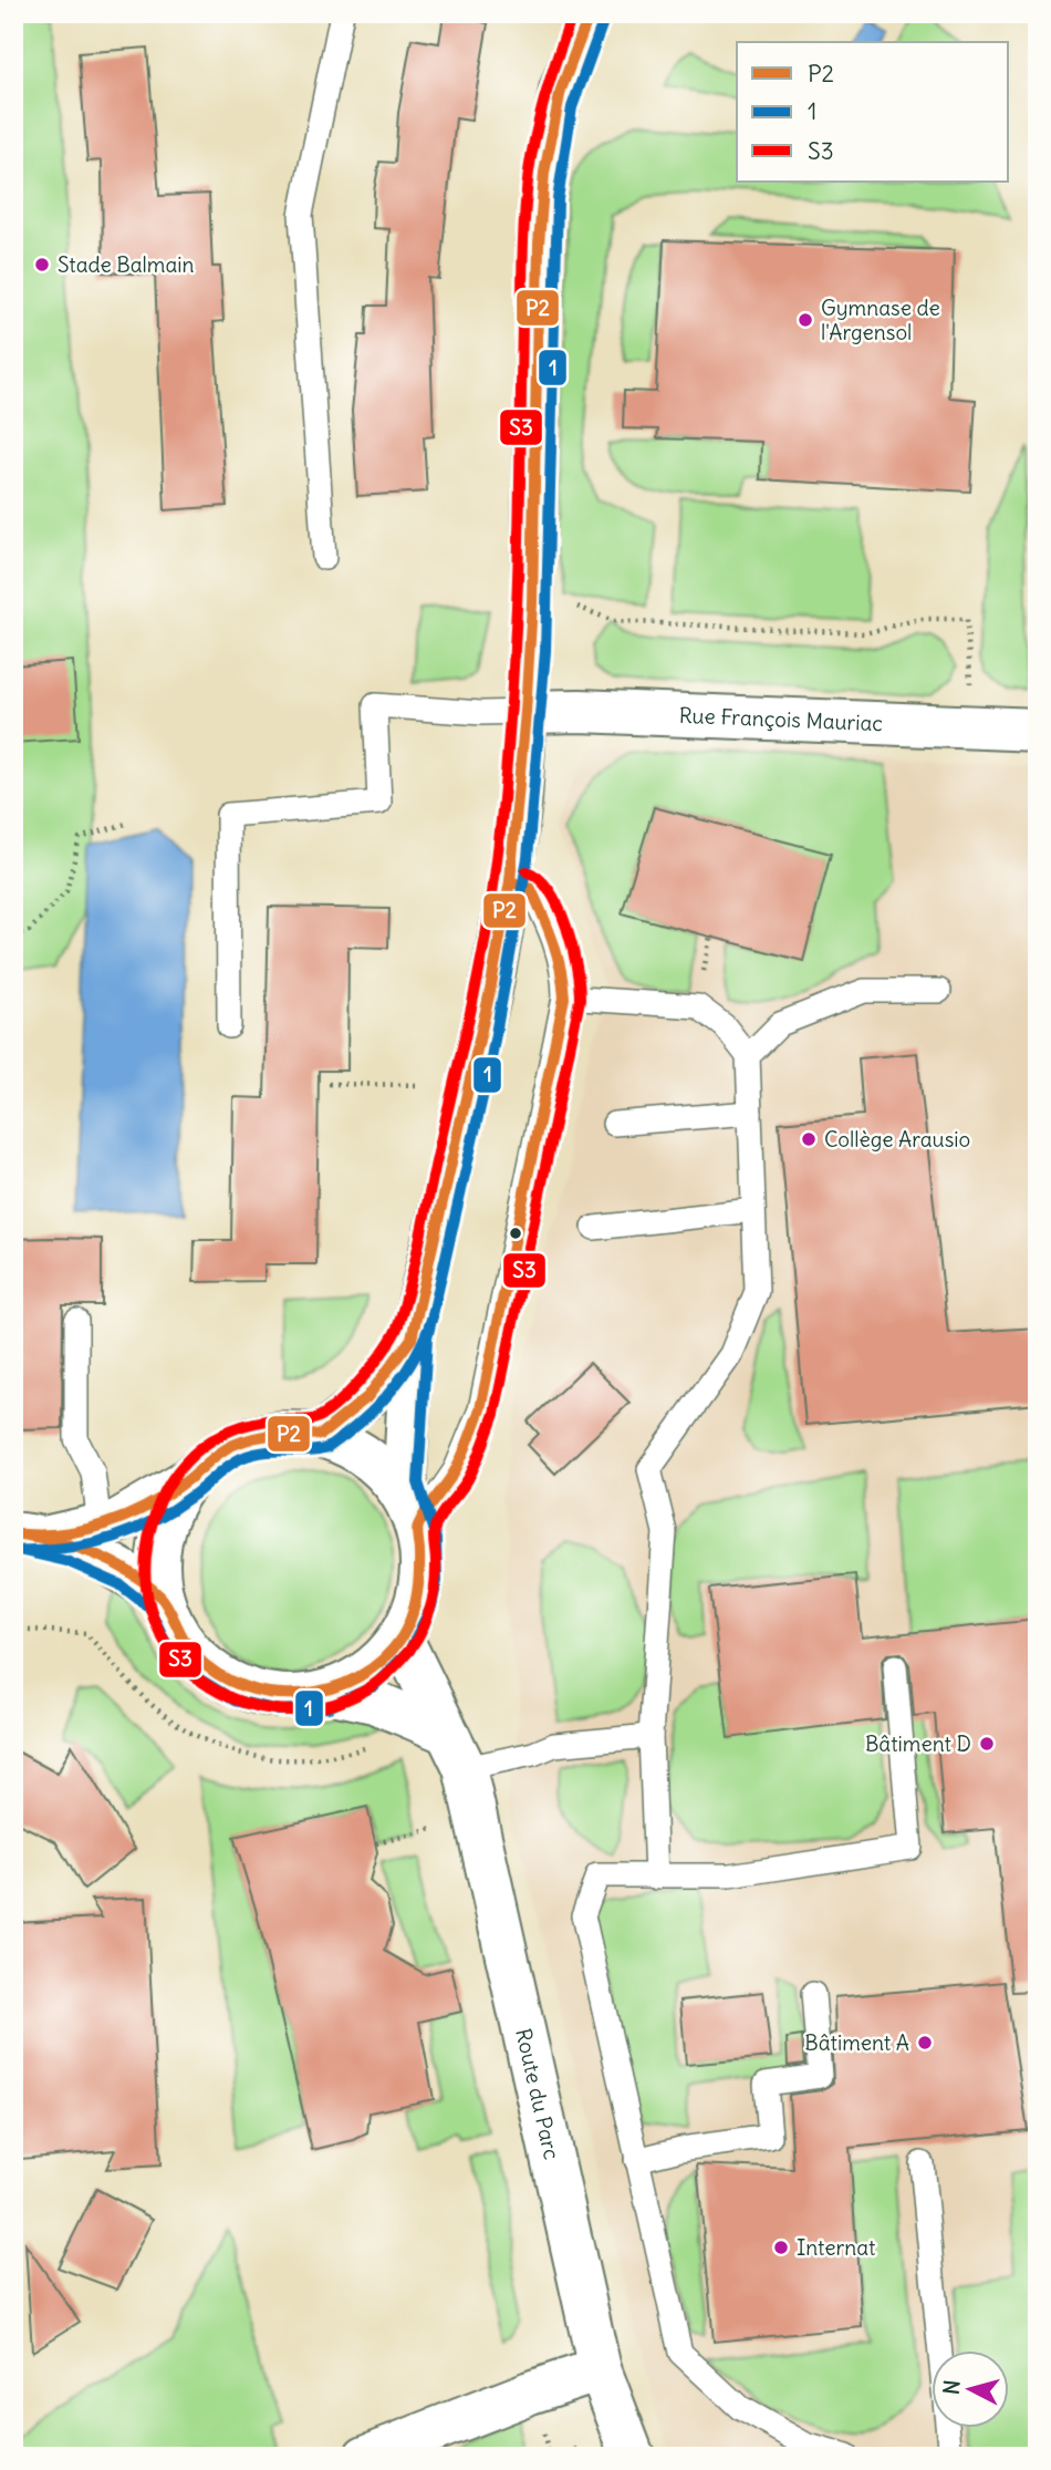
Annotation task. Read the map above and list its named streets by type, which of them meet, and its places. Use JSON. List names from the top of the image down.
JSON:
{
  "streets": {
    "street": ["Rue François Mauriac", "Route du Parc"]
  },
  "places": [
    "Stade Balmain",
    "Gymnase de l'Argensol",
    "Collège Arausio",
    "Bâtiment D",
    "Bâtiment A",
    "Internat"
  ],
  "lines": ["transit line P2", "transit line S3", "transit line 1"],
  "legend": ["P2", "1", "S3"],
  "north": "left"
}
